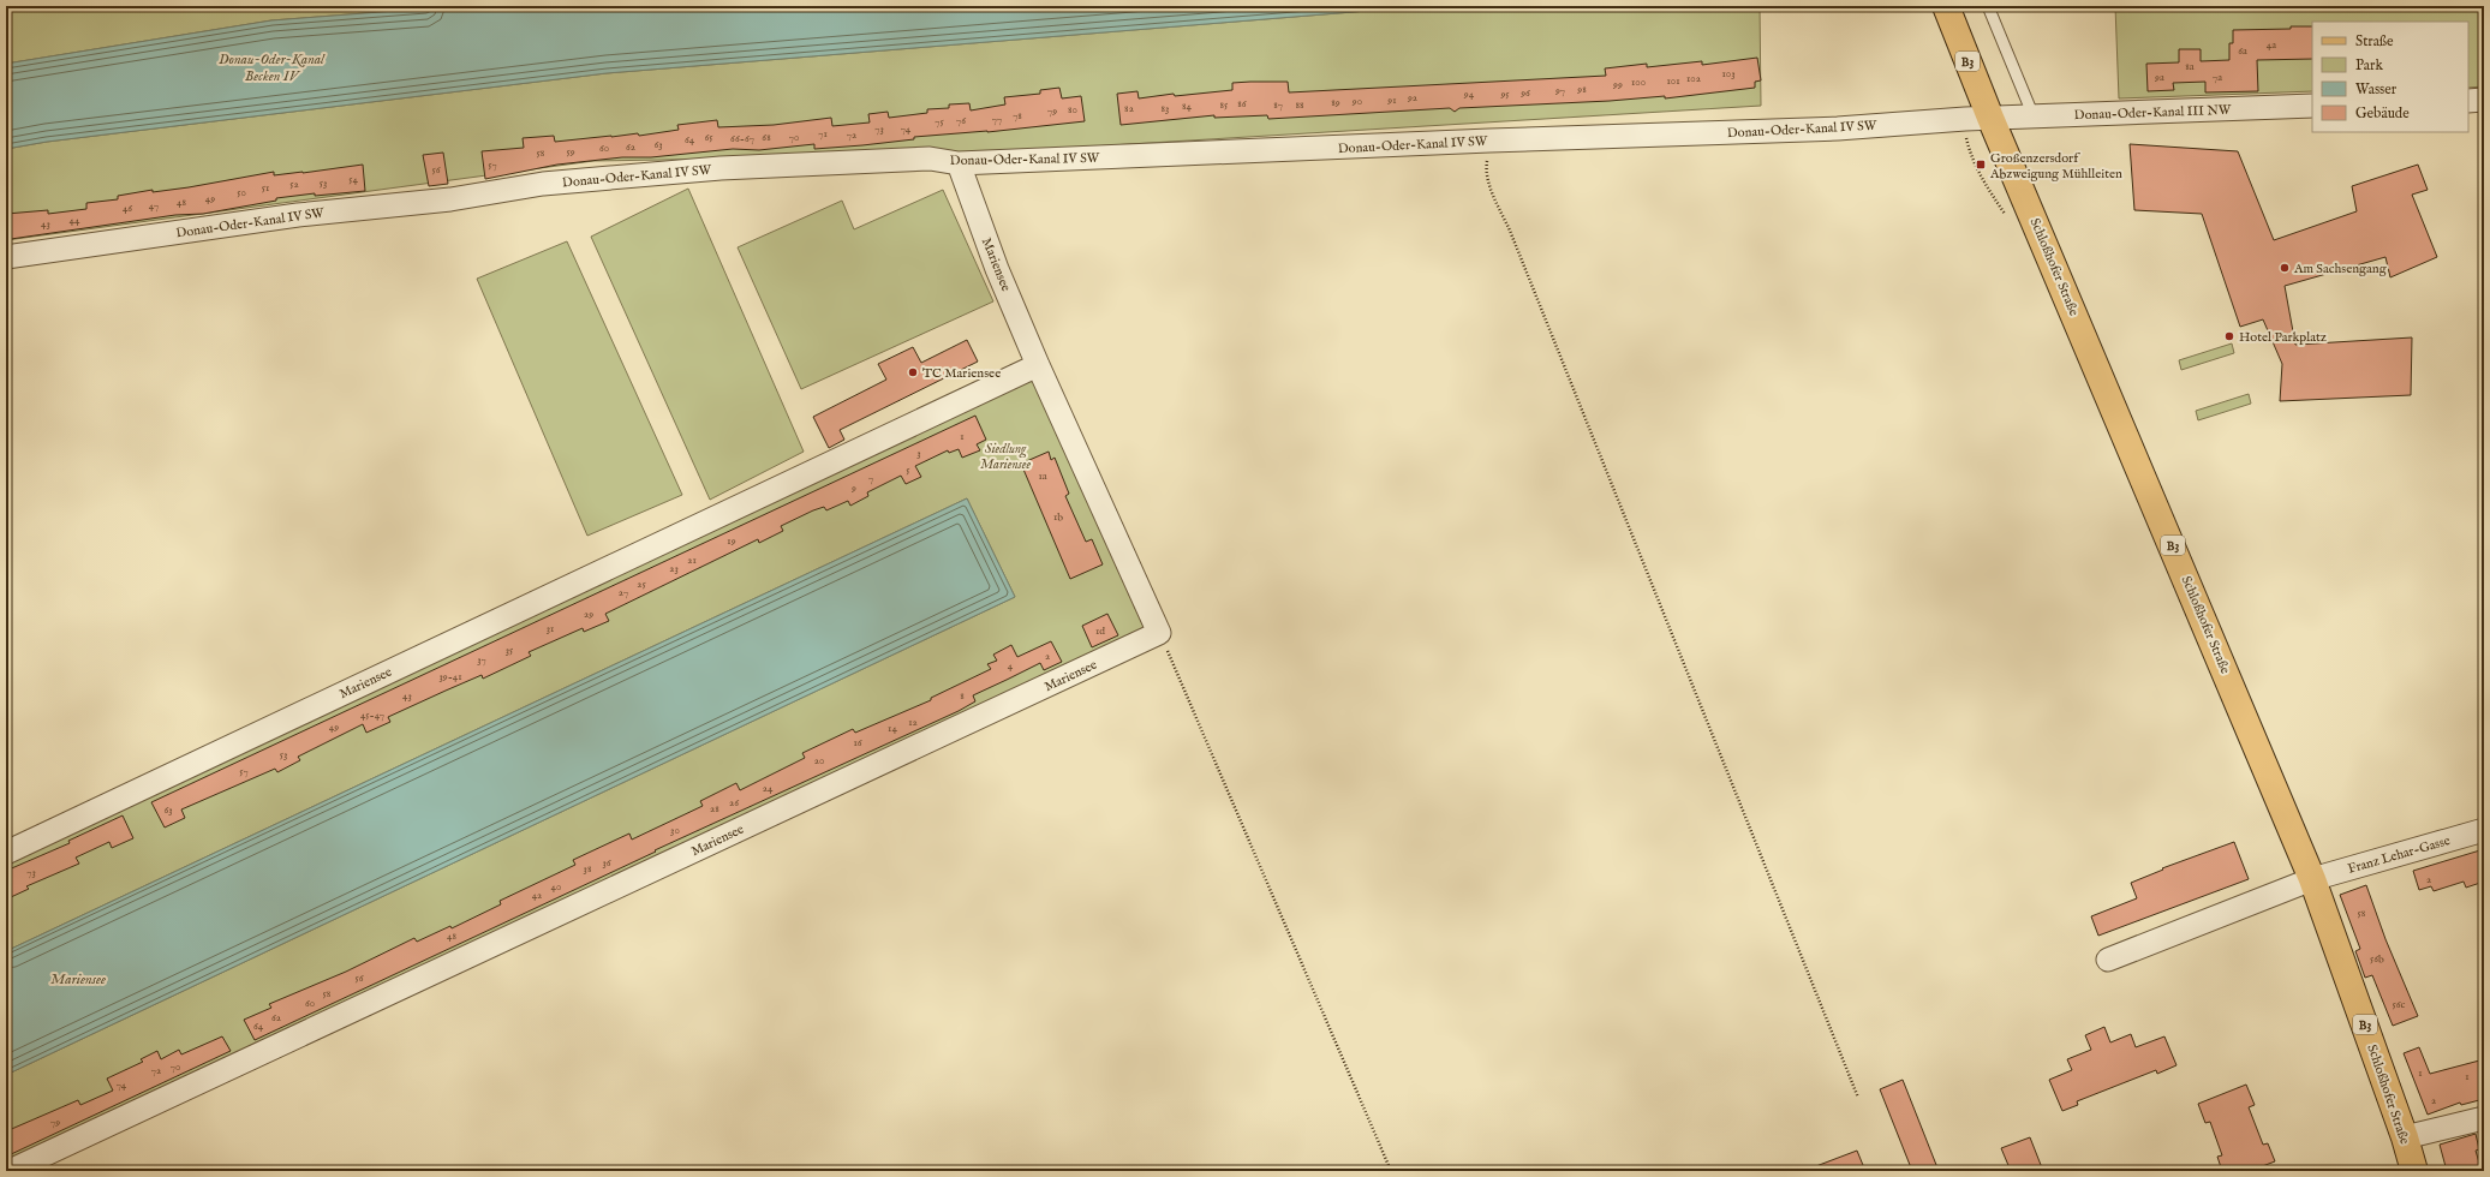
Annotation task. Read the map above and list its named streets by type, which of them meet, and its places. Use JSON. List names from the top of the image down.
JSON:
{
  "streets": {
    "main road": ["B3", "Schloßhofer Straße"],
    "street": [
      "Donau-Oder-Kanal III NW",
      "Donau-Oder-Kanal IV SW",
      "Mariensee",
      "Franz Lehar-Gasse"
    ]
  },
  "crossings": [
    ["Donau-Oder-Kanal III NW", "Donau-Oder-Kanal IV SW"],
    ["Donau-Oder-Kanal III NW", "Schloßhofer Straße"],
    ["Donau-Oder-Kanal IV SW", "Mariensee"],
    ["Donau-Oder-Kanal IV SW", "Schloßhofer Straße"],
    ["Schloßhofer Straße", "Franz Lehar-Gasse"]
  ],
  "water": ["Donau-Oder-Kanal Becken IV", "Mariensee"],
  "parks": ["Siedlung Mariensee"],
  "places": {
    "transit": ["Großenzersdorf Abzweigung Mühlleiten"],
    "other": ["Am Sachsengang", "Hotel Parkplatz", "TC Mariensee"]
  },
  "house_numbers": [
    "4a",
    "6a",
    "8a",
    "103",
    "9a",
    "7a",
    "102",
    "101",
    "100",
    "99",
    "98",
    "97",
    "96",
    "94",
    "95",
    "92",
    "91",
    "90",
    "89",
    "86",
    "85",
    "87",
    "88",
    "84",
    "82",
    "83",
    "80",
    "79",
    "78",
    "77",
    "76",
    "75",
    "73",
    "74",
    "71",
    "72",
    "65",
    "68",
    "70",
    "66-67",
    "64",
    "63",
    "62",
    "60",
    "59",
    "58",
    "57",
    "56",
    "54",
    "53",
    "52",
    "51",
    "50",
    "49",
    "48",
    "47",
    "46",
    "44",
    "43",
    "1",
    "3",
    "5",
    "1a",
    "7",
    "9",
    "1b",
    "19",
    "21",
    "23",
    "25",
    "27",
    "29",
    "31",
    "1d",
    "35",
    "2",
    "37",
    "4",
    "39-41",
    "43",
    "8",
    "45-47",
    "12",
    "49",
    "14",
    "16",
    "53",
    "20",
    "57",
    "24",
    "26",
    "28",
    "63",
    "30",
    "36",
    "38",
    "73",
    "2",
    "40",
    "42",
    "58",
    "48",
    "56b",
    "56",
    "58",
    "60",
    "56c",
    "62",
    "64",
    "70",
    "72",
    "1",
    "1",
    "74",
    "2",
    "79"
  ],
  "legend": [
    "Straße",
    "Park",
    "Wasser",
    "Gebäude"
  ]
}
